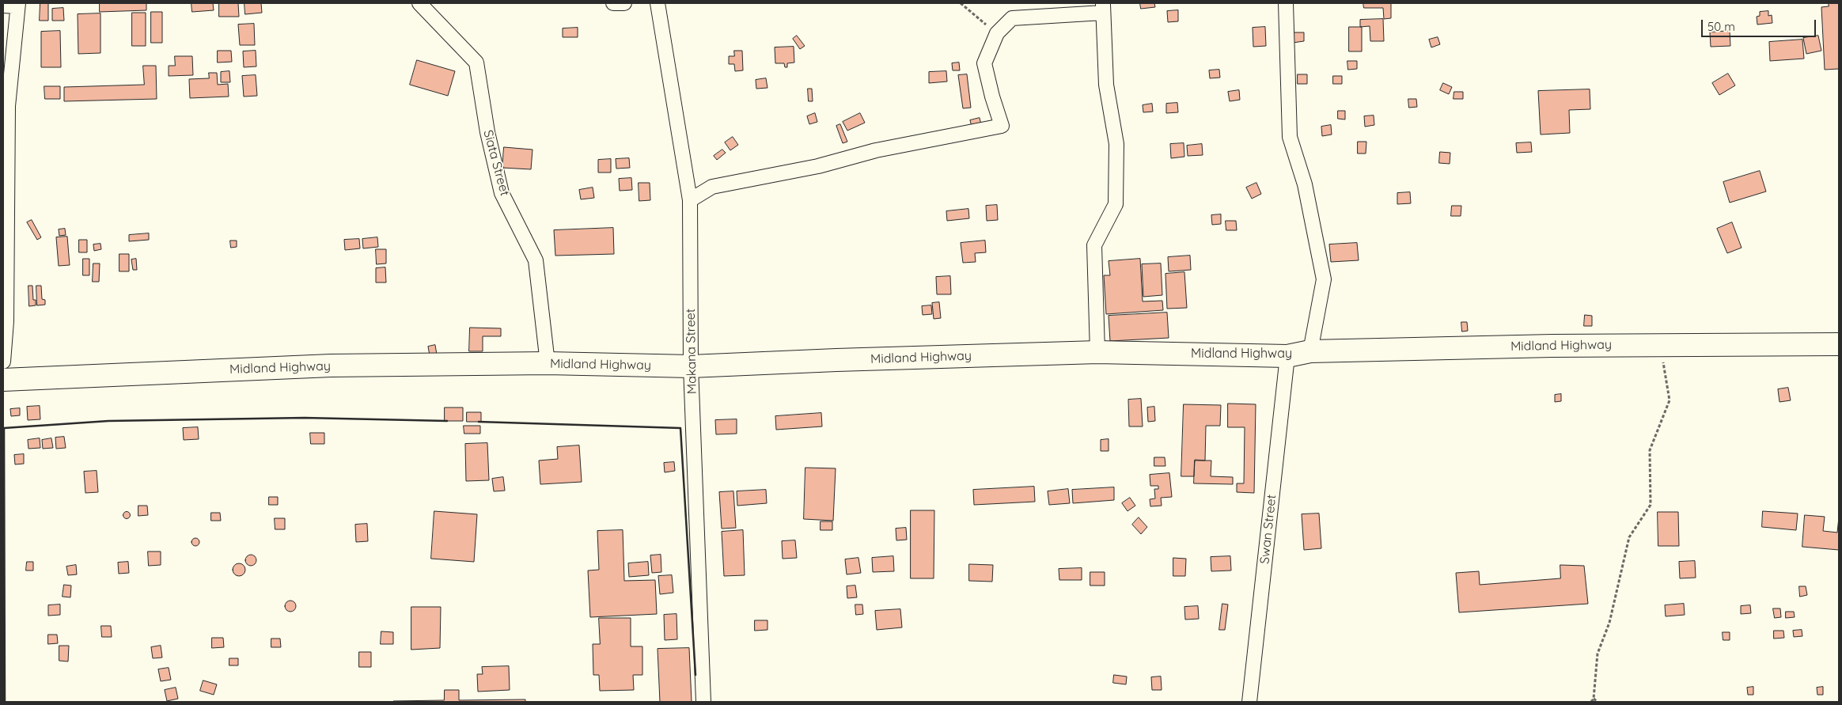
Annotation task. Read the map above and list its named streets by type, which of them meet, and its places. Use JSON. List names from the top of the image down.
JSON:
{
  "streets": {
    "main road": ["Midland Highway"],
    "street": ["Siata Street", "Makana Street", "Swan Street"]
  },
  "crossings": [
    ["Siata Street", "Midland Highway"],
    ["Midland Highway", "Makana Street"],
    ["Midland Highway", "Swan Street"]
  ],
  "scale_bar": "50 m"
}
